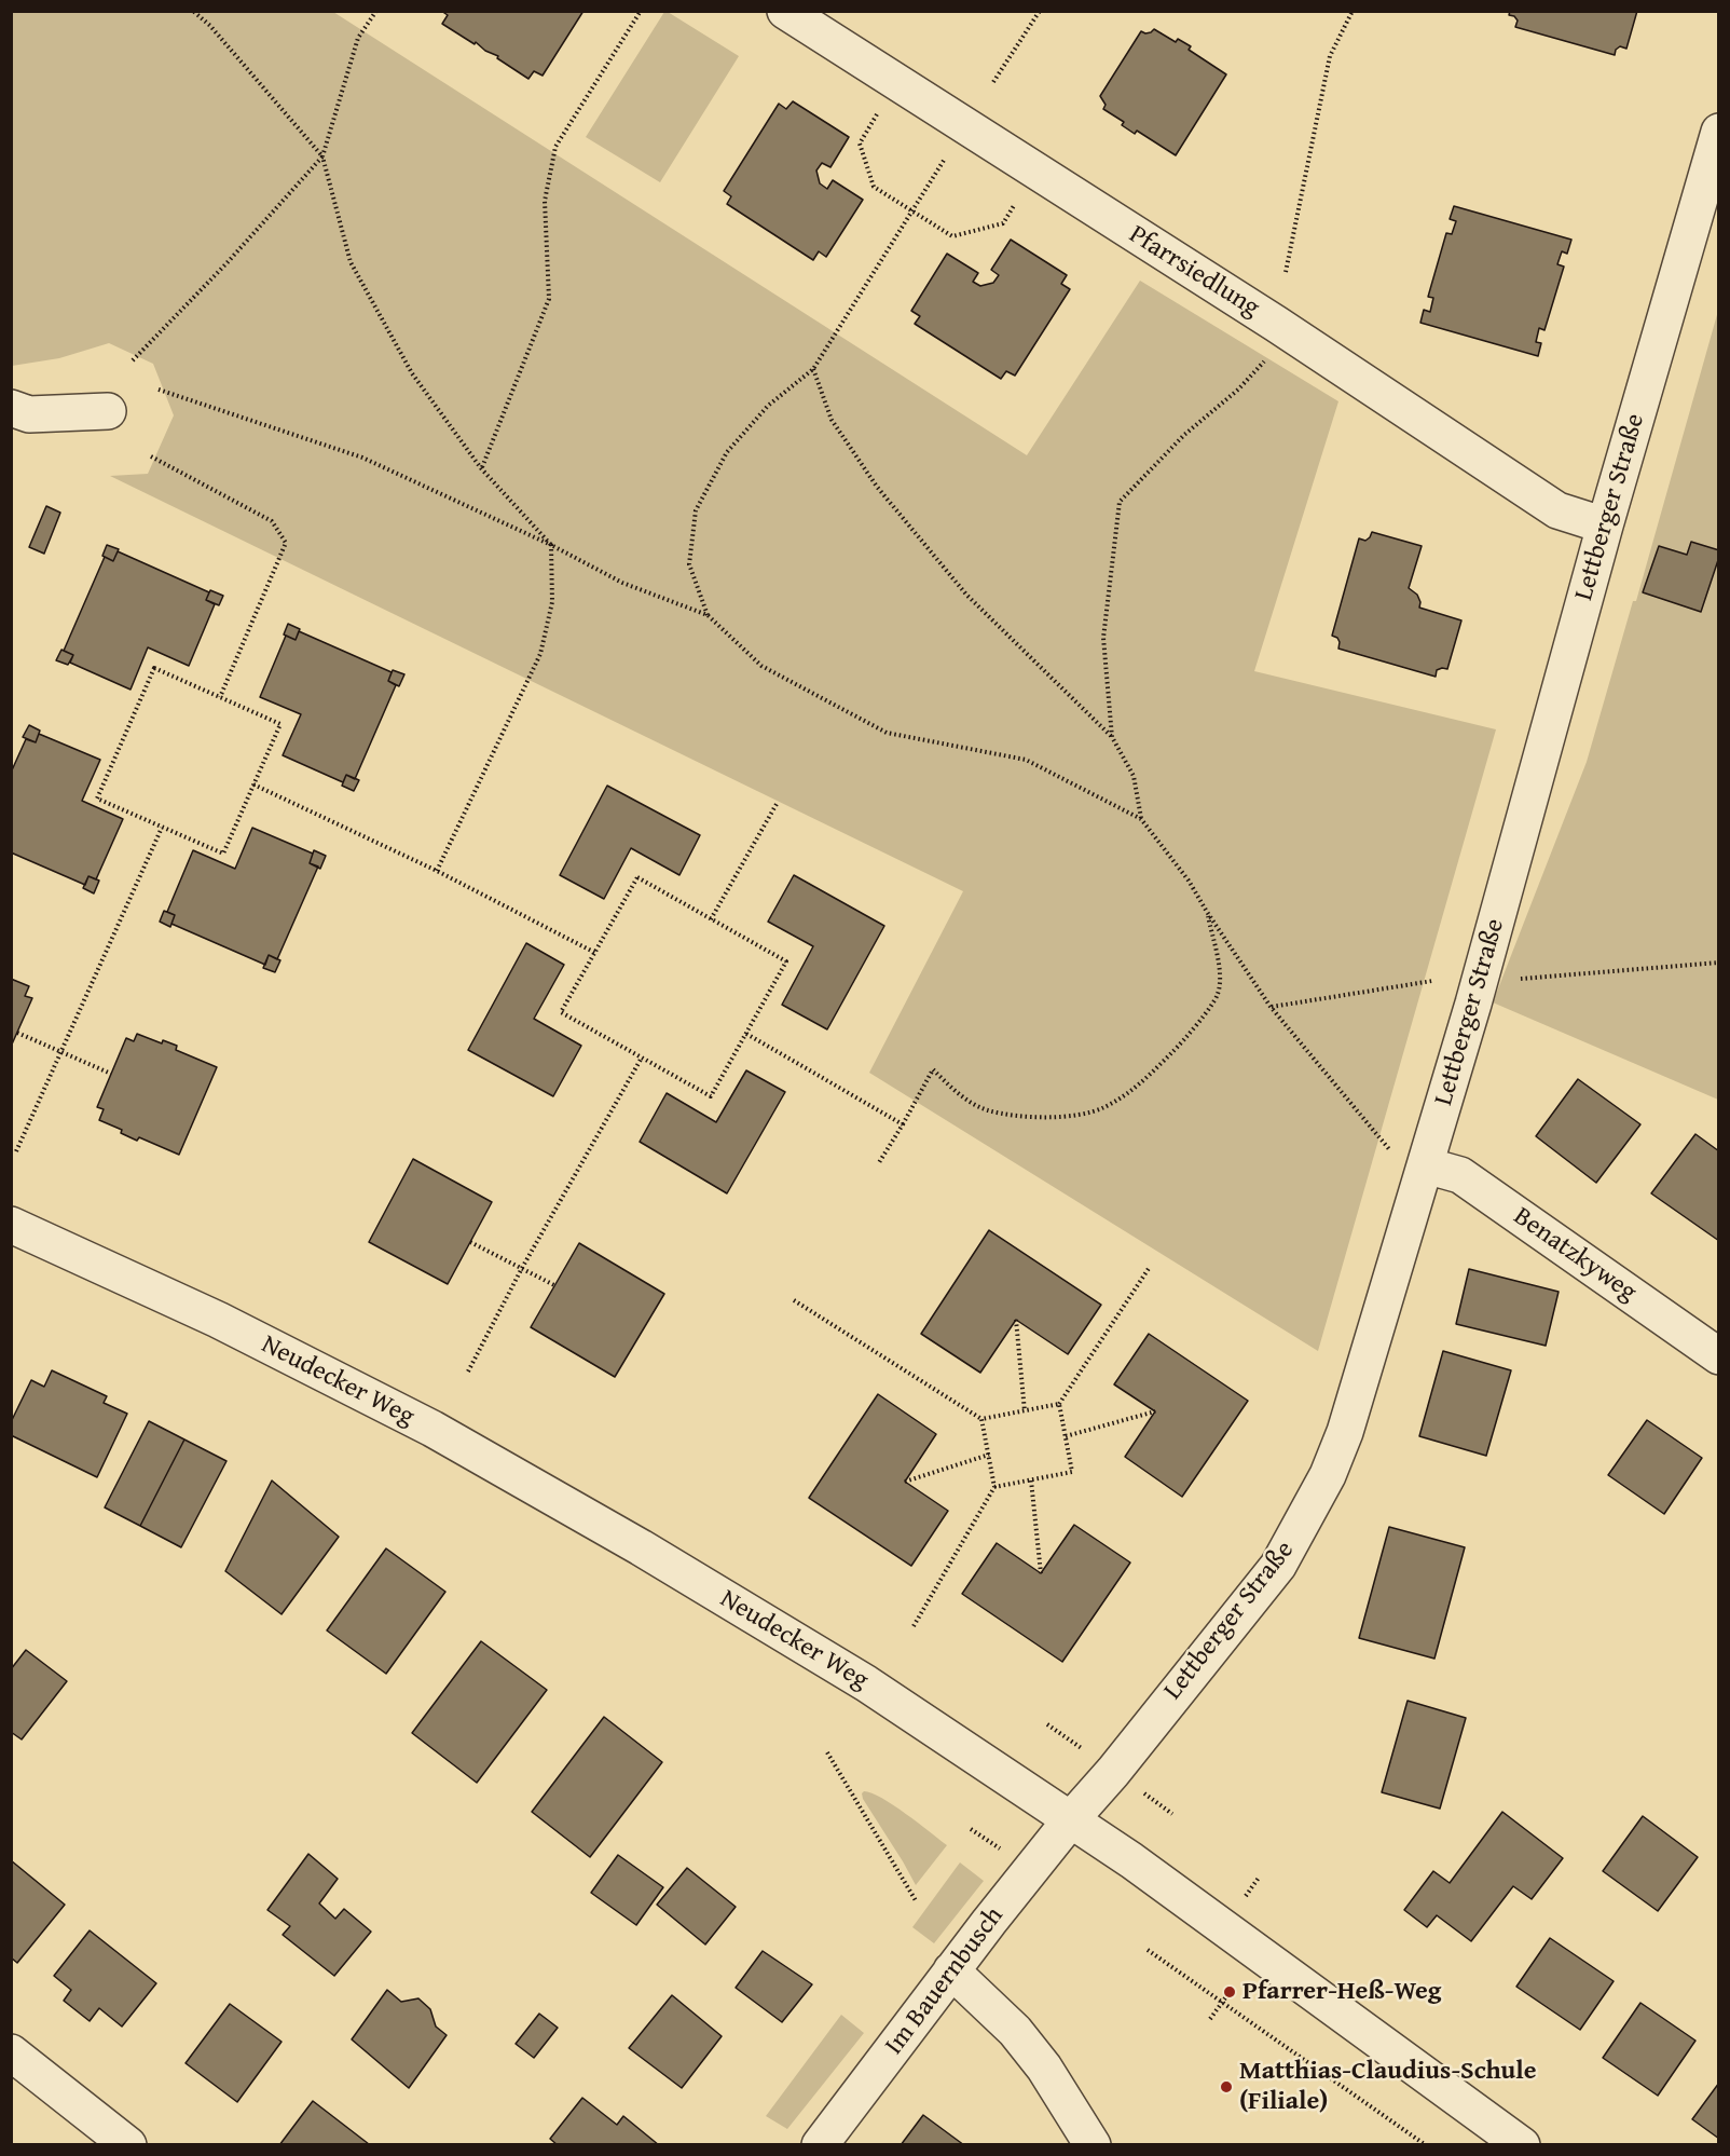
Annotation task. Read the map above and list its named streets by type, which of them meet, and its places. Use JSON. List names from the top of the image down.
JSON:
{
  "streets": {
    "street": [
      "Pfarrsiedlung",
      "Lettberger Straße",
      "Benatzkyweg",
      "Neudecker Weg",
      "Im Bauernbusch"
    ]
  },
  "crossings": [
    ["Pfarrsiedlung", "Lettberger Straße"],
    ["Lettberger Straße", "Benatzkyweg"],
    ["Lettberger Straße", "Neudecker Weg"],
    ["Lettberger Straße", "Im Bauernbusch"],
    ["Neudecker Weg", "Im Bauernbusch"]
  ],
  "places": ["Pfarrer-Heß-Weg", "Matthias-Claudius-Schule (Filiale)"]
}
